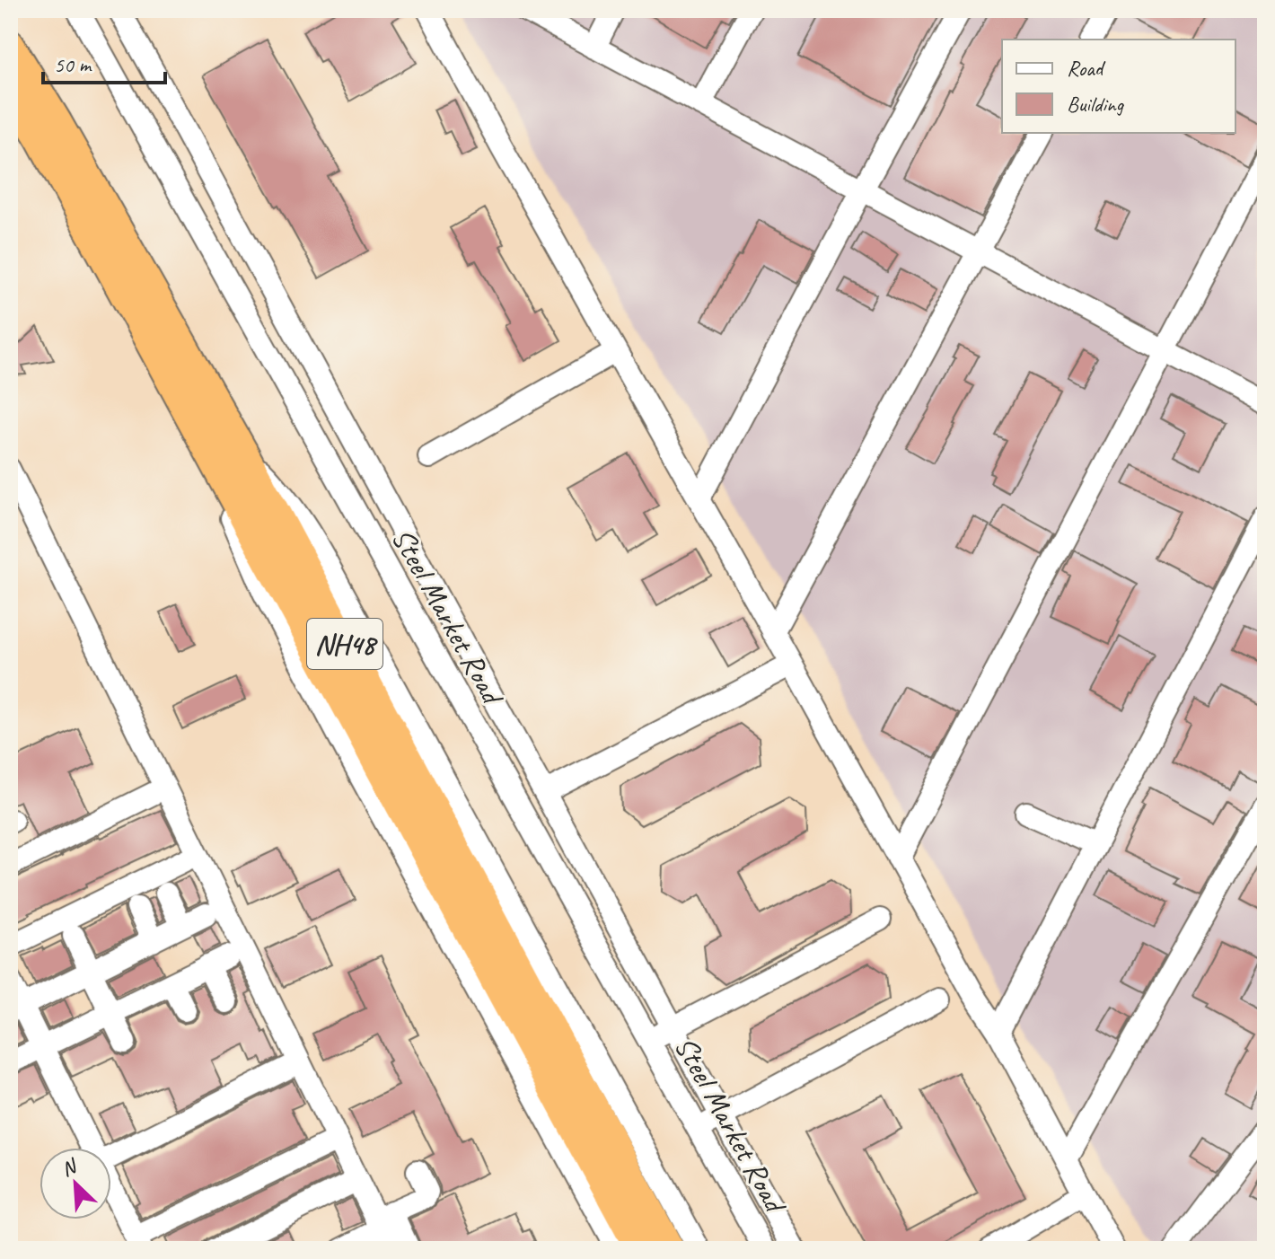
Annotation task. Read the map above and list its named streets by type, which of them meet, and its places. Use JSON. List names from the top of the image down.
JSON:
{
  "streets": {
    "highway": ["NH48"],
    "street": ["Steel Market Road"]
  },
  "legend": ["Road", "Building"],
  "scale_bar": "50 m",
  "north": "top left"
}
